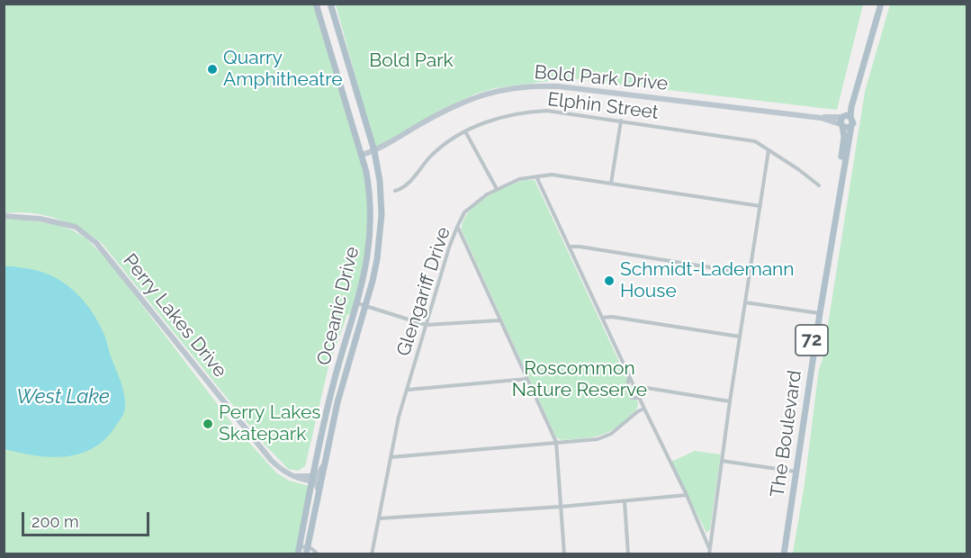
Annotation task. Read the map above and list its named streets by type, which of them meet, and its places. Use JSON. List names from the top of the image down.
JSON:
{
  "streets": {
    "main road": ["Oceanic Drive", "72", "The Boulevard"],
    "street": [
      "Bold Park Drive",
      "Elphin Street",
      "Glengariff Drive",
      "Perry Lakes Drive"
    ]
  },
  "crossings": [
    ["Bold Park Drive", "Oceanic Drive"],
    ["Bold Park Drive", "The Boulevard"],
    ["Oceanic Drive", "Perry Lakes Drive"]
  ],
  "water": ["West Lake"],
  "parks": ["Bold Park", "Roscommon Nature Reserve"],
  "places": ["Quarry Amphitheatre", "Schmidt-Lademann House", "Perry Lakes Skatepark"],
  "scale_bar": "200 m"
}
